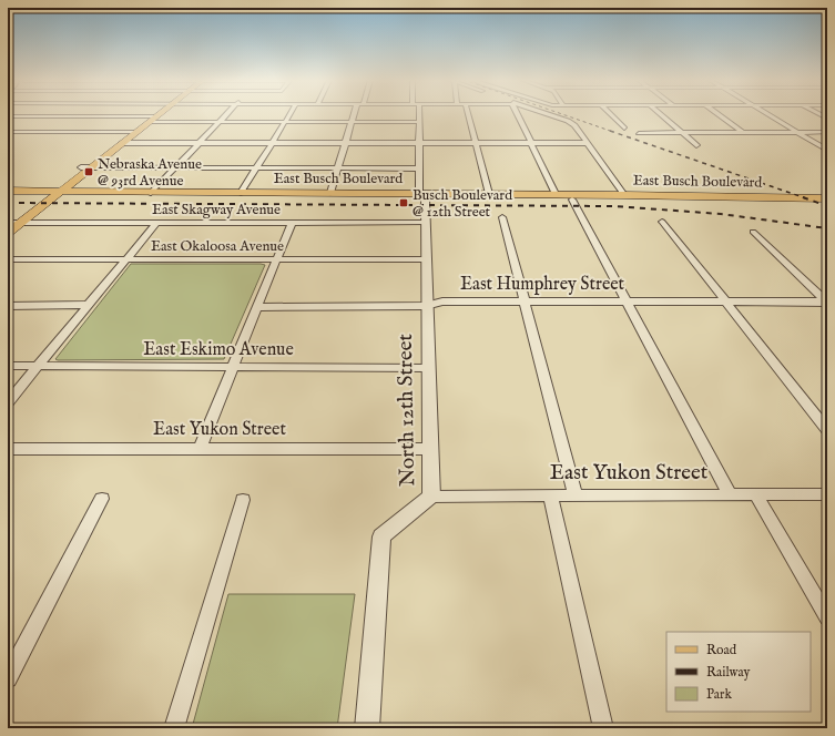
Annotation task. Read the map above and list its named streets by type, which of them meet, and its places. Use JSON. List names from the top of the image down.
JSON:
{
  "streets": {
    "main road": ["East Busch Boulevard"],
    "street": [
      "East Skagway Avenue",
      "East Okaloosa Avenue",
      "East Humphrey Street",
      "East Eskimo Avenue",
      "North 12th Street",
      "East Yukon Street"
    ]
  },
  "crossings": [
    ["East Busch Boulevard", "North 12th Street"],
    ["East Skagway Avenue", "North 12th Street"],
    ["East Okaloosa Avenue", "North 12th Street"],
    ["East Humphrey Street", "North 12th Street"],
    ["East Eskimo Avenue", "North 12th Street"],
    ["North 12th Street", "East Yukon Street"]
  ],
  "places": {
    "transit": ["Nebraska Avenue @ 93rd Avenue", "Busch Boulevard @ 12th Street"]
  },
  "legend": ["Road", "Railway", "Park"]
}
